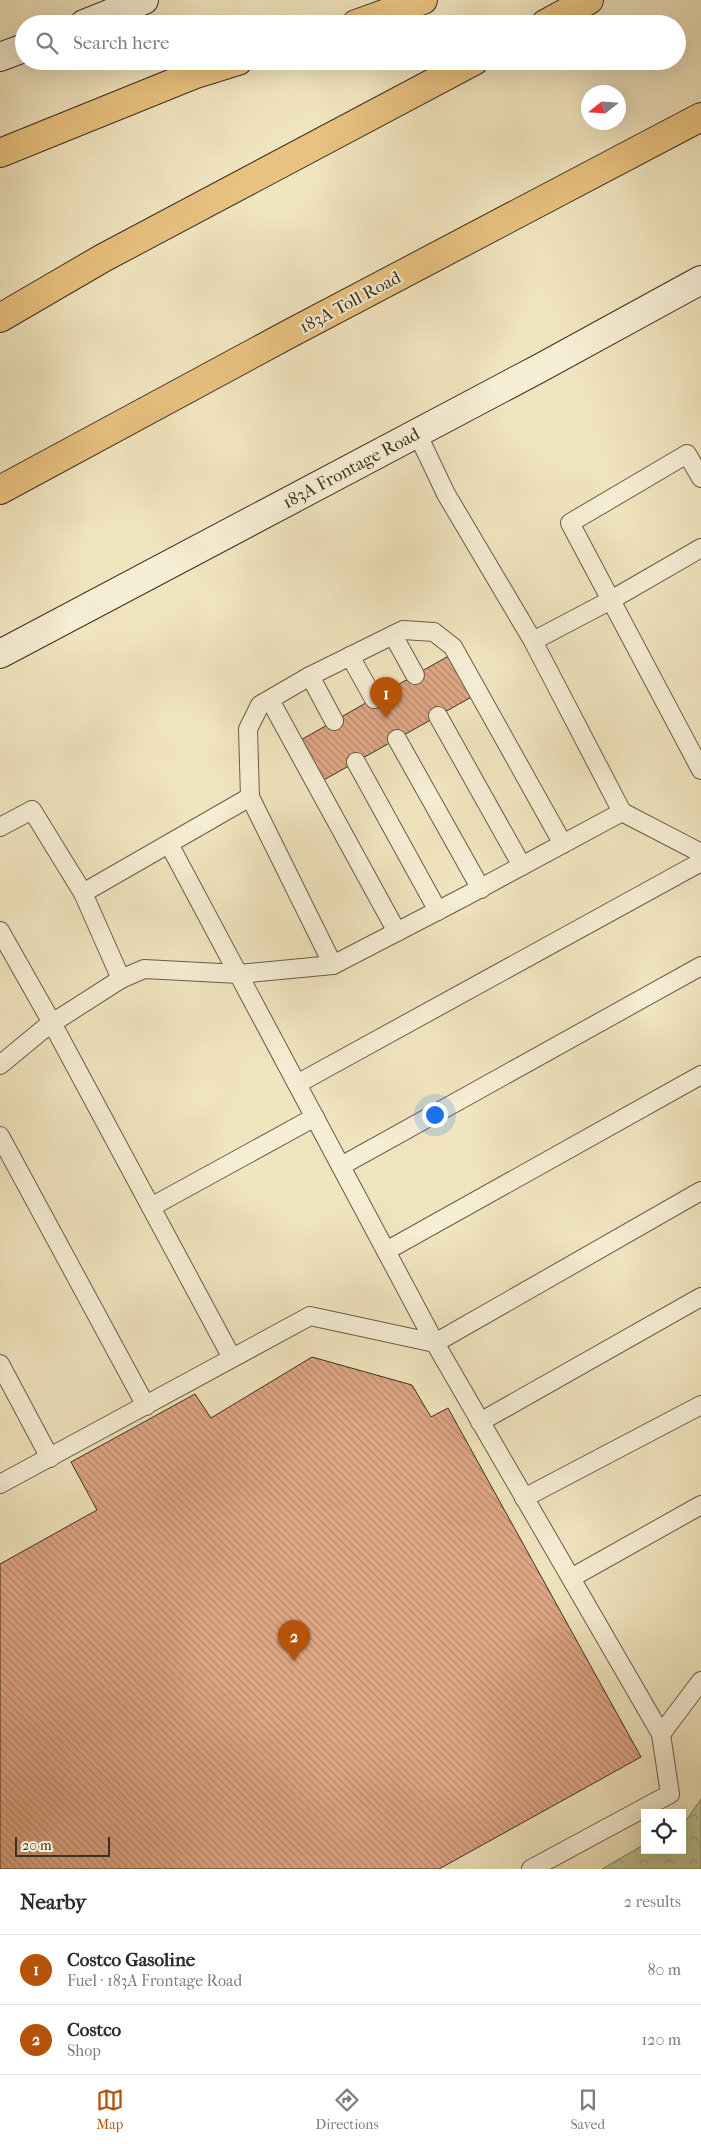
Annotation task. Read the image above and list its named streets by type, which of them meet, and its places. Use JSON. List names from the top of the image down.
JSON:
{
  "streets": {
    "highway": ["183A Toll Road"],
    "main road": ["183A Frontage Road"]
  },
  "scale_bar": "20 m",
  "north": "left",
  "page": {
    "search": "Search here",
    "pins": ["1", "2"],
    "scale": "20 m",
    "heading": ["Nearby", "2 results"],
    "list": [
      {
        "mark": "1",
        "name": "Costco Gasoline",
        "note": "Fuel · 183A Frontage Road",
        "value": "80 m"
      },
      {
        "mark": "2",
        "name": "Costco",
        "note": "Shop",
        "value": "120 m"
      }
    ],
    "nav": ["Map", "Directions", "Saved"]
  }
}
